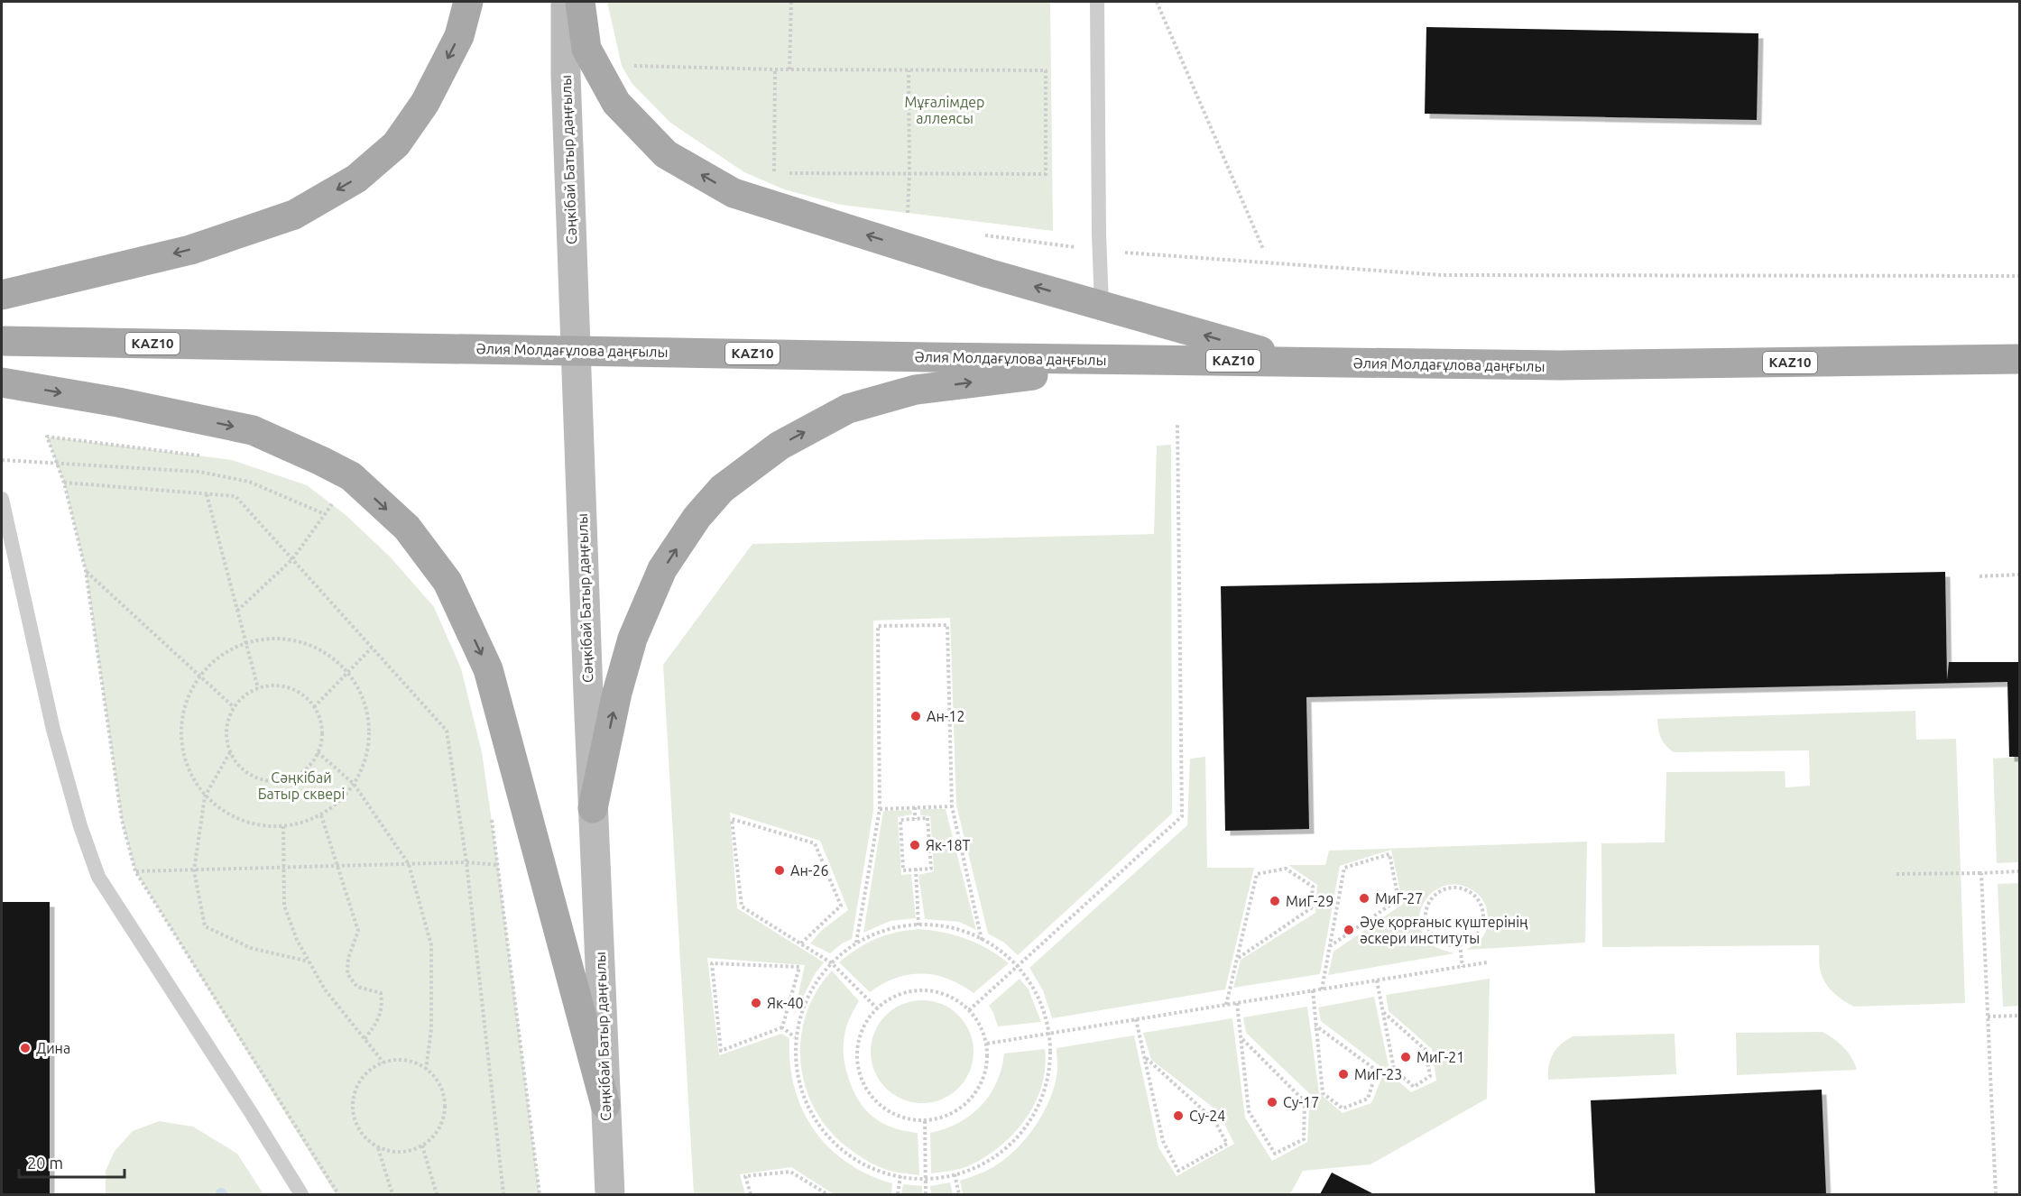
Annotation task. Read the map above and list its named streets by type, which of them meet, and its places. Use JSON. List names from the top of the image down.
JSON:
{
  "streets": {
    "main road": ["Сәңкібай Батыр даңғылы", "KAZ10", "Әлия Молдағұлова даңғылы"]
  },
  "crossings": [
    ["Сәңкібай Батыр даңғылы", "Әлия Молдағұлова даңғылы"]
  ],
  "parks": ["Мұғалімдер аллеясы", "Сәңкібай Батыр сквері"],
  "places": [
    "Ан-12",
    "Як-18Т",
    "Ан-26",
    "МиГ-27",
    "МиГ-29",
    "Әуе қорғаныс күштерінің әскери институты",
    "Як-40",
    "Дина",
    "МиГ-21",
    "МиГ-23",
    "Су-17",
    "Су-24"
  ],
  "scale_bar": "20 m"
}
